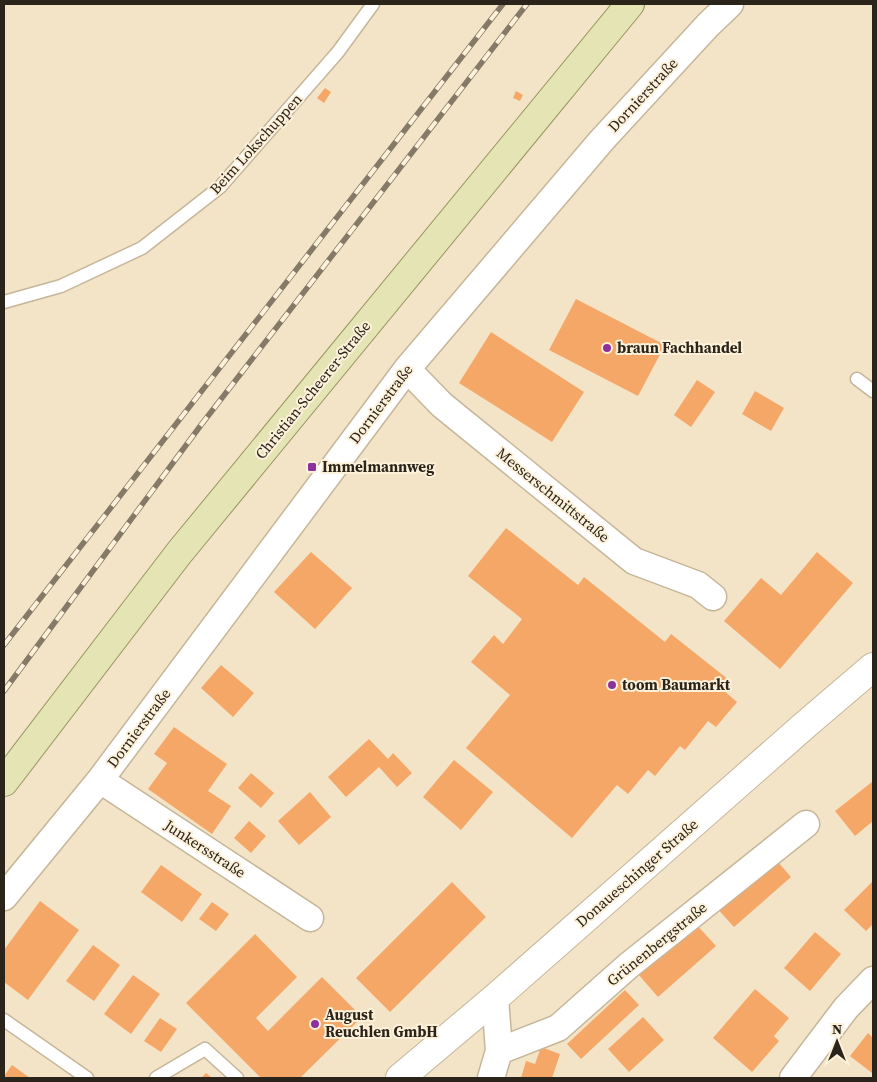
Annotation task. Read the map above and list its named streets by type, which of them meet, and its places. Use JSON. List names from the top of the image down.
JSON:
{
  "streets": {
    "main road": ["Christian-Scheerer-Straße"],
    "street": [
      "Dornierstraße",
      "Messerschmittstraße",
      "Junkersstraße",
      "Donaueschinger Straße",
      "Grünenbergstraße"
    ],
    "lane": ["Beim Lokschuppen"]
  },
  "crossings": [
    ["Dornierstraße", "Messerschmittstraße"],
    ["Dornierstraße", "Junkersstraße"]
  ],
  "places": {
    "other": ["braun Fachhandel", "toom Baumarkt", "August Reuchlen GmbH"],
    "transit": ["Immelmannweg"]
  },
  "north": "top"
}
